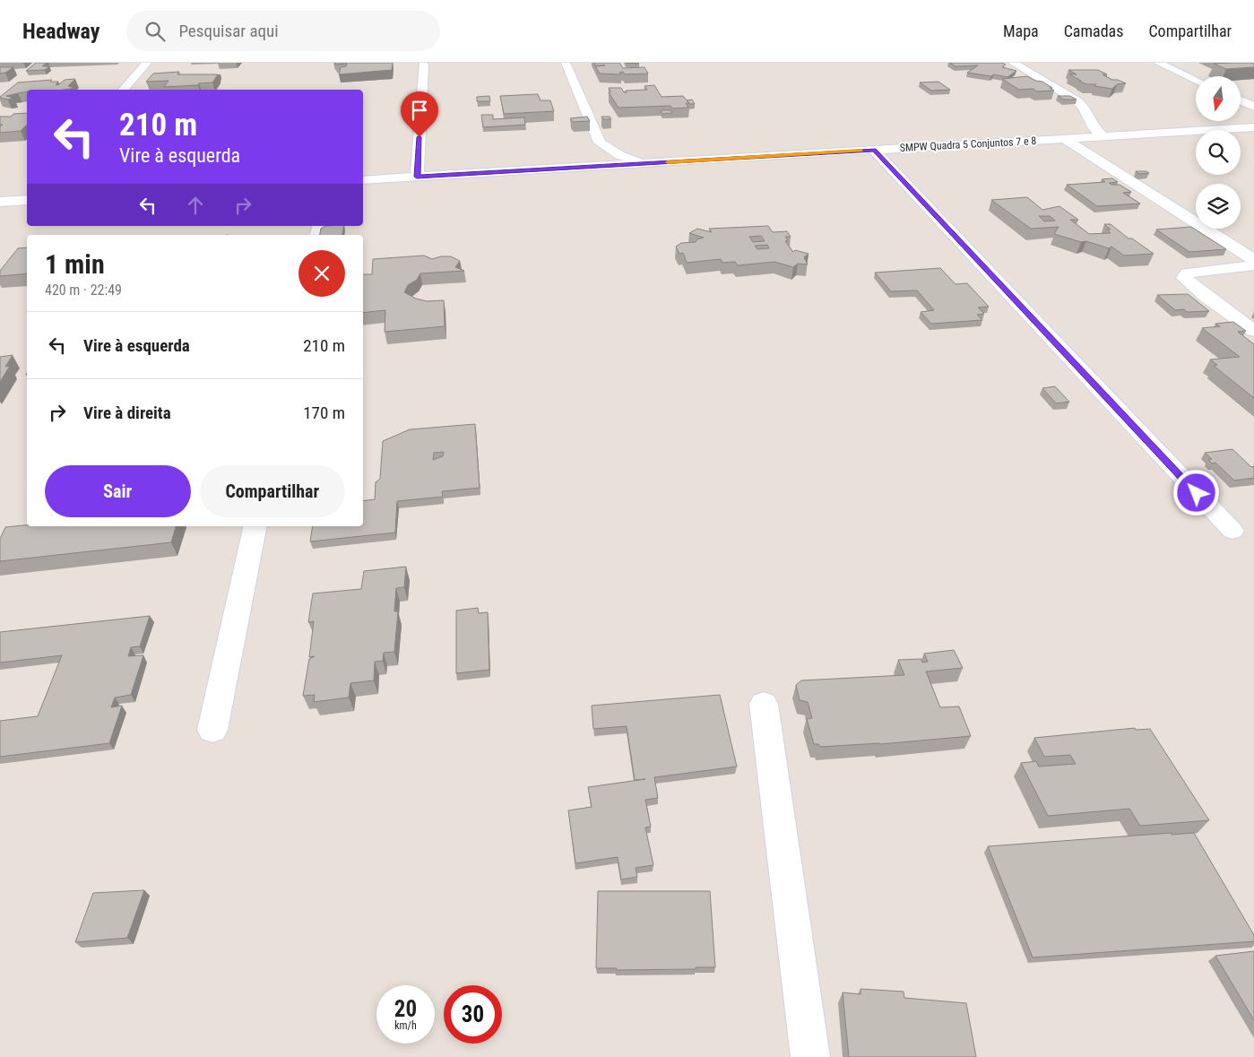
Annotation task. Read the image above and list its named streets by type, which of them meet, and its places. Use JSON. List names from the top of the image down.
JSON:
{
  "streets": {
    "street": ["SMPW Quadra 5 Conjuntos 7 e 8"]
  },
  "north": "bottom",
  "page": {
    "header": "Headway",
    "search": "Pesquisar aqui",
    "nav": ["Mapa", "Camadas", "Compartilhar"],
    "turn": ["210 m", "Vire à esquerda"],
    "heading": ["1 min", "420 m · 22:49"],
    "list": [
      {
        "name": "Vire à esquerda",
        "value": "210 m"
      },
      {
        "name": "Vire à direita",
        "value": "170 m"
      }
    ],
    "buttons": ["Sair", "Compartilhar"],
    "speed": "20 km/h",
    "limit": "30"
  }
}
